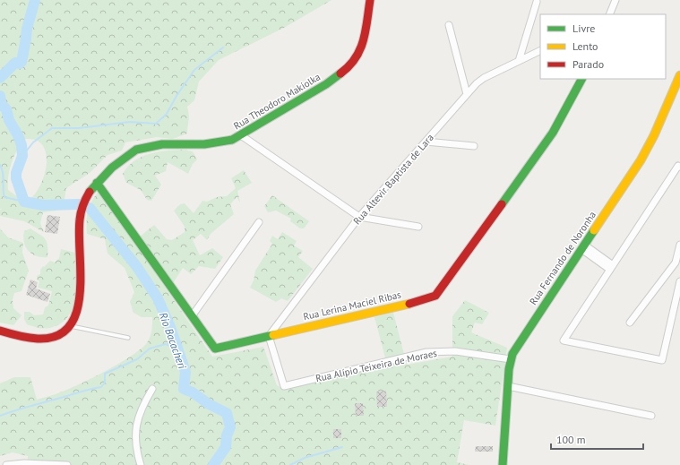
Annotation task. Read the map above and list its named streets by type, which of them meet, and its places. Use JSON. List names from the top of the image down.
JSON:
{
  "streets": {
    "main road": ["Rua Theodoro Makiolka", "Rua Fernando de Noronha", "Rua Lerina Maciel Ribas"],
    "street": ["Rua Altevir Baptista de Lara", "Rua Alípio Teixeira de Moraes"]
  },
  "crossings": [
    ["Rua Theodoro Makiolka", "Rua Lerina Maciel Ribas"],
    ["Rua Altevir Baptista de Lara", "Rua Lerina Maciel Ribas"],
    ["Rua Altevir Baptista de Lara", "Rua Alípio Teixeira de Moraes"],
    ["Rua Fernando de Noronha", "Rua Alípio Teixeira de Moraes"],
    ["Rua Lerina Maciel Ribas", "Rua Alípio Teixeira de Moraes"]
  ],
  "water": ["Rio Bacacheri"],
  "legend": ["Livre", "Lento", "Parado"],
  "scale_bar": "100 m"
}
